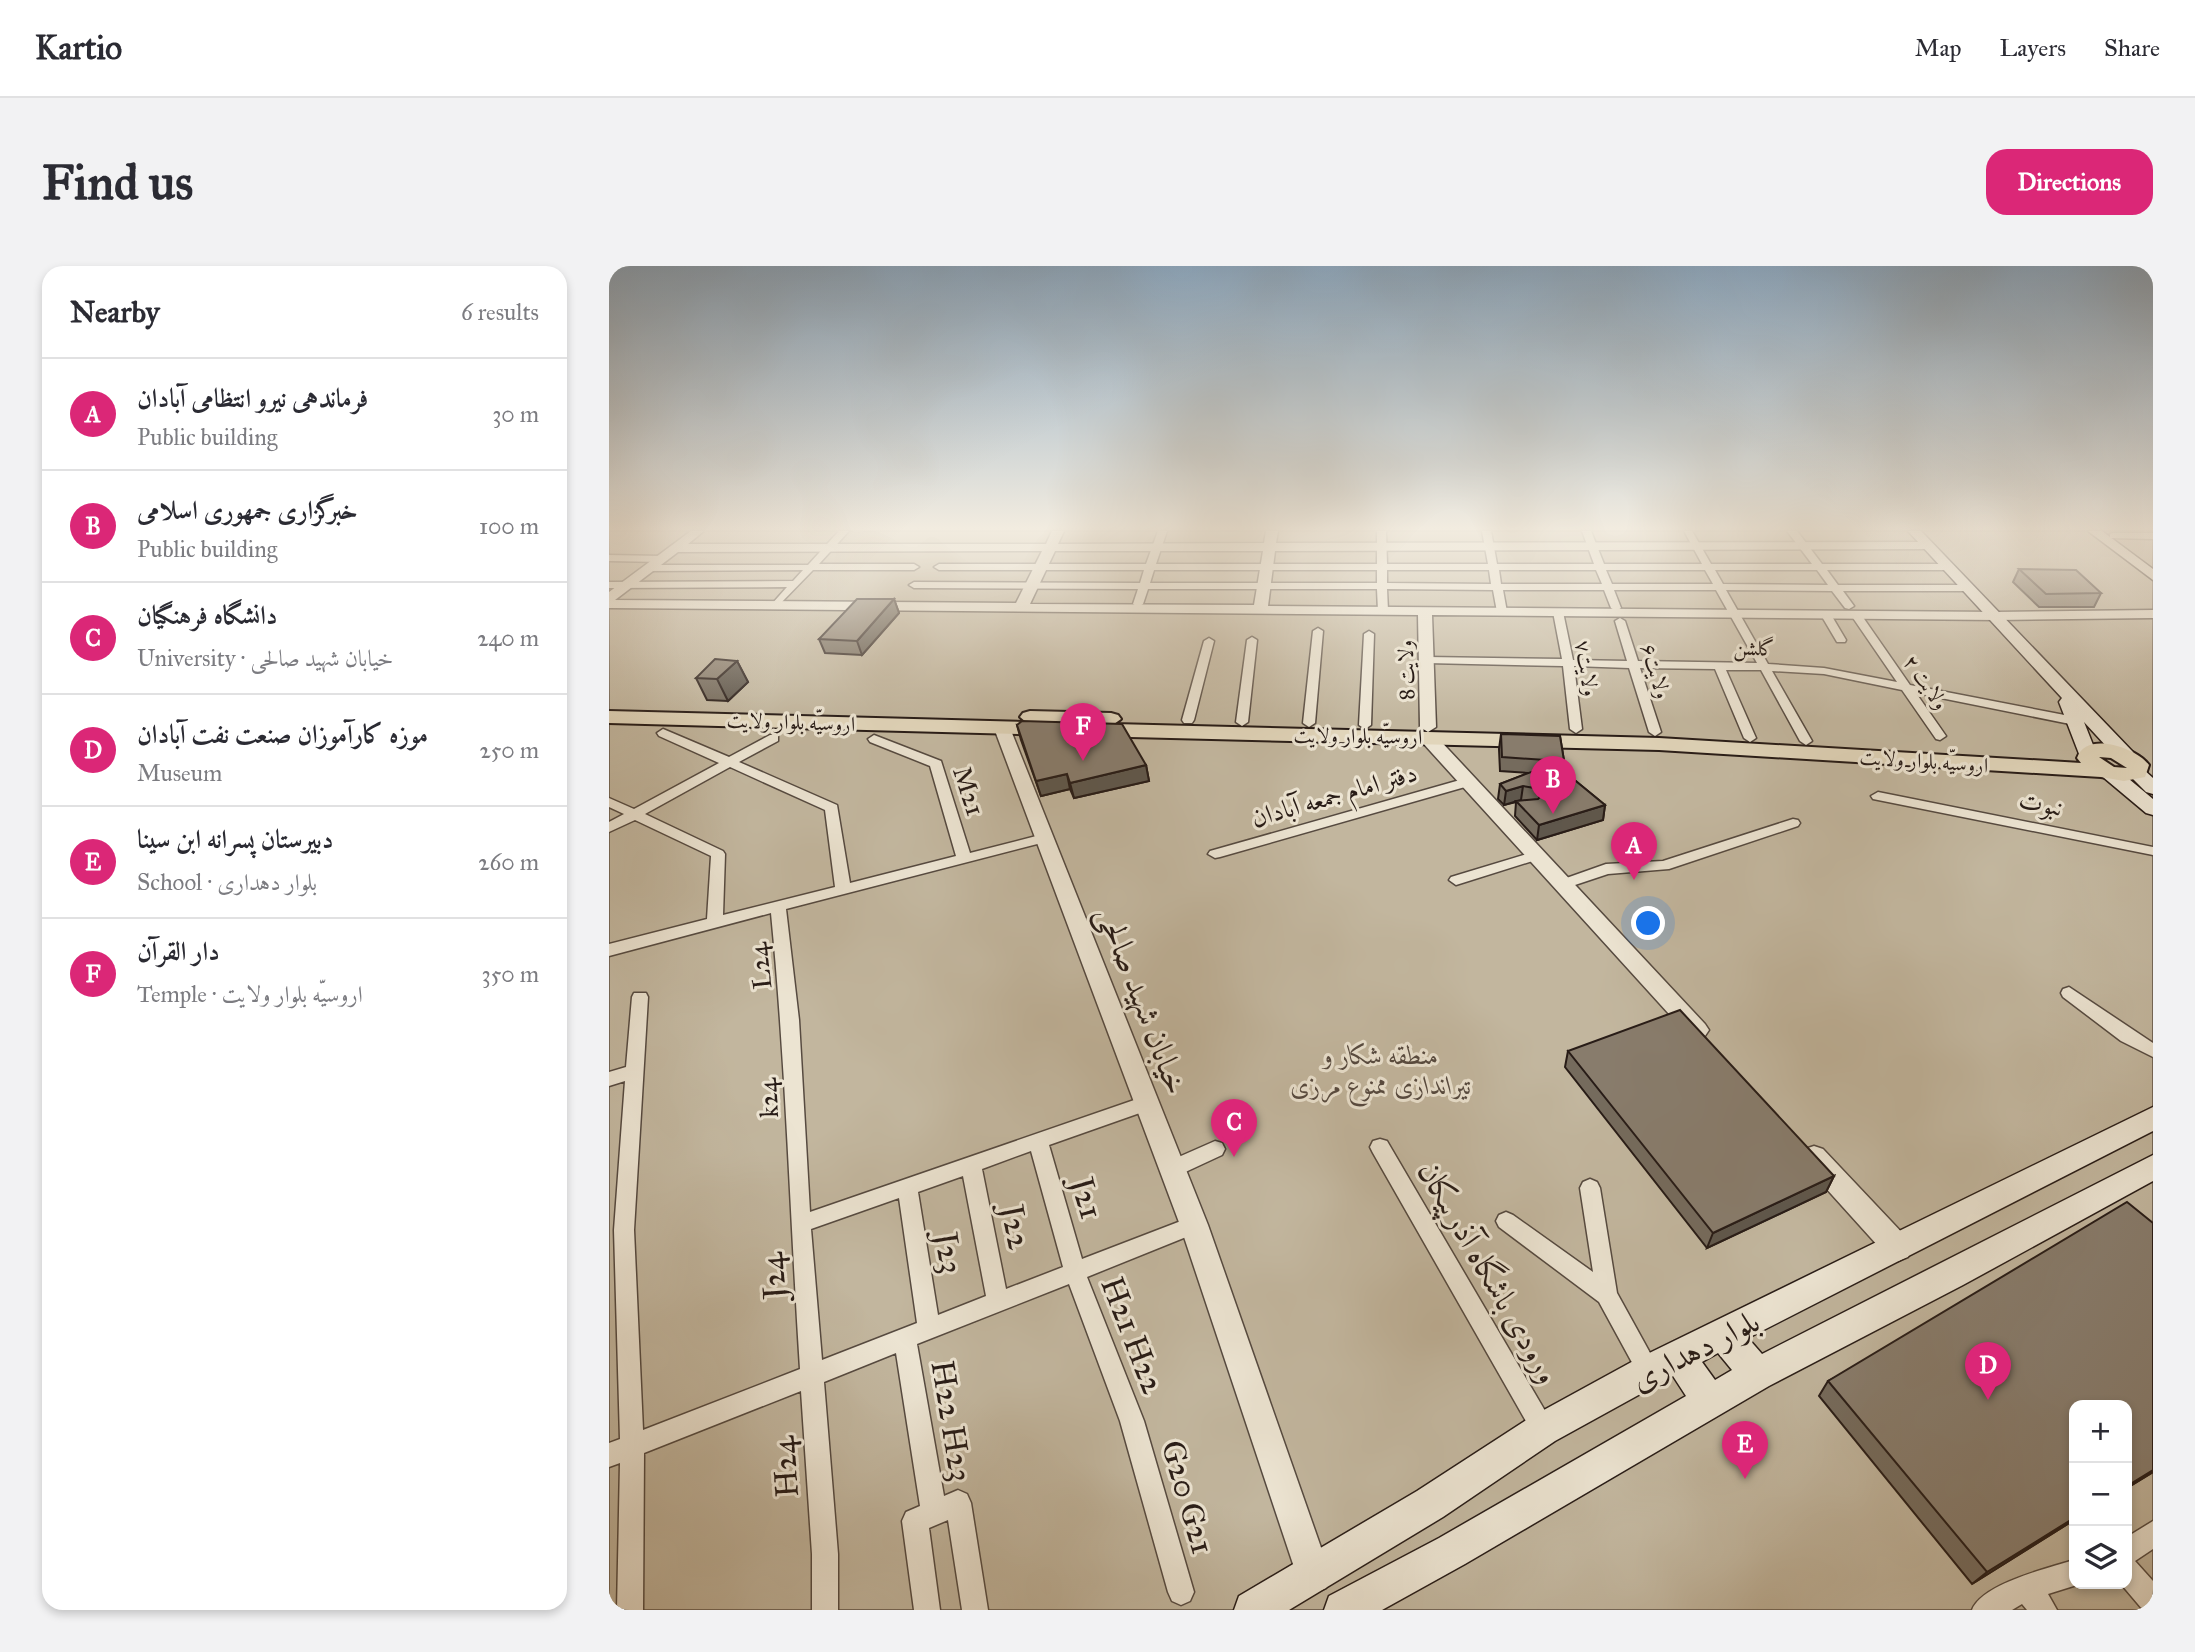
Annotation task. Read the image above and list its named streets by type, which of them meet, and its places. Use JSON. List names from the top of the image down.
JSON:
{
  "streets": {
    "main road": ["اروسیّه بلوار ولایت", "بلوار دهداری"],
    "street": [
      "گلشن",
      "ولایت۷",
      "ولایت 8",
      "ولایت۶",
      "ولایت ۲",
      "M21",
      "دفتر امام جمعه آبادان",
      "نبوت",
      "L24",
      "خیابان شهید صالحی",
      "k24",
      "J21",
      "J22",
      "J23",
      "ورودی باشگاه آذرپیکان",
      "J24",
      "H21 H22",
      "H22 H23",
      "H24",
      "G20 G21"
    ]
  },
  "crossings": [
    ["گلشن", "ولایت۷"],
    ["گلشن", "ولایت 8"],
    ["گلشن", "ولایت۶"],
    ["گلشن", "ولایت ۲"],
    ["ولایت۷", "اروسیّه بلوار ولایت"],
    ["ولایت 8", "اروسیّه بلوار ولایت"],
    ["ولایت۶", "اروسیّه بلوار ولایت"],
    ["اروسیّه بلوار ولایت", "خیابان شهید صالحی"],
    ["L24", "k24"],
    ["خیابان شهید صالحی", "بلوار دهداری"],
    ["k24", "J24"],
    ["J21", "H21 H22"],
    ["ورودی باشگاه آذرپیکان", "بلوار دهداری"],
    ["J24", "H24"],
    ["H21 H22", "G20 G21"]
  ],
  "parks": ["منطقه شکار و تیراندازی ممنوع مرزی"],
  "page": {
    "header": "Kartio",
    "nav": ["Map", "Layers", "Share"],
    "buttons": "Directions",
    "title": "Find us",
    "heading": ["Nearby", "6 results"],
    "list": [
      {
        "mark": "A",
        "name": "فرماندهی نیرو انتظامی آبادان",
        "note": "Public building",
        "value": "30 m"
      },
      {
        "mark": "B",
        "name": "خبرگزاری جمهوری اسلامی",
        "note": "Public building",
        "value": "100 m"
      },
      {
        "mark": "C",
        "name": "دانشگاه فرهنگیان",
        "note": "University · خیابان شهید صالحی",
        "value": "240 m"
      },
      {
        "mark": "D",
        "name": "موزه کارآموزان صنعت نفت آبادان",
        "note": "Museum",
        "value": "250 m"
      },
      {
        "mark": "E",
        "name": "دبیرستان پسرانه ابن سینا",
        "note": "School · بلوار دهداری",
        "value": "260 m"
      },
      {
        "mark": "F",
        "name": "دار القرآن",
        "note": "Temple · اروسیّه بلوار ولایت",
        "value": "350 m"
      }
    ],
    "pins": [
      "F",
      "B",
      "A",
      "C",
      "D",
      "E"
    ],
    "map_buttons": ["+", "−"]
  }
}
